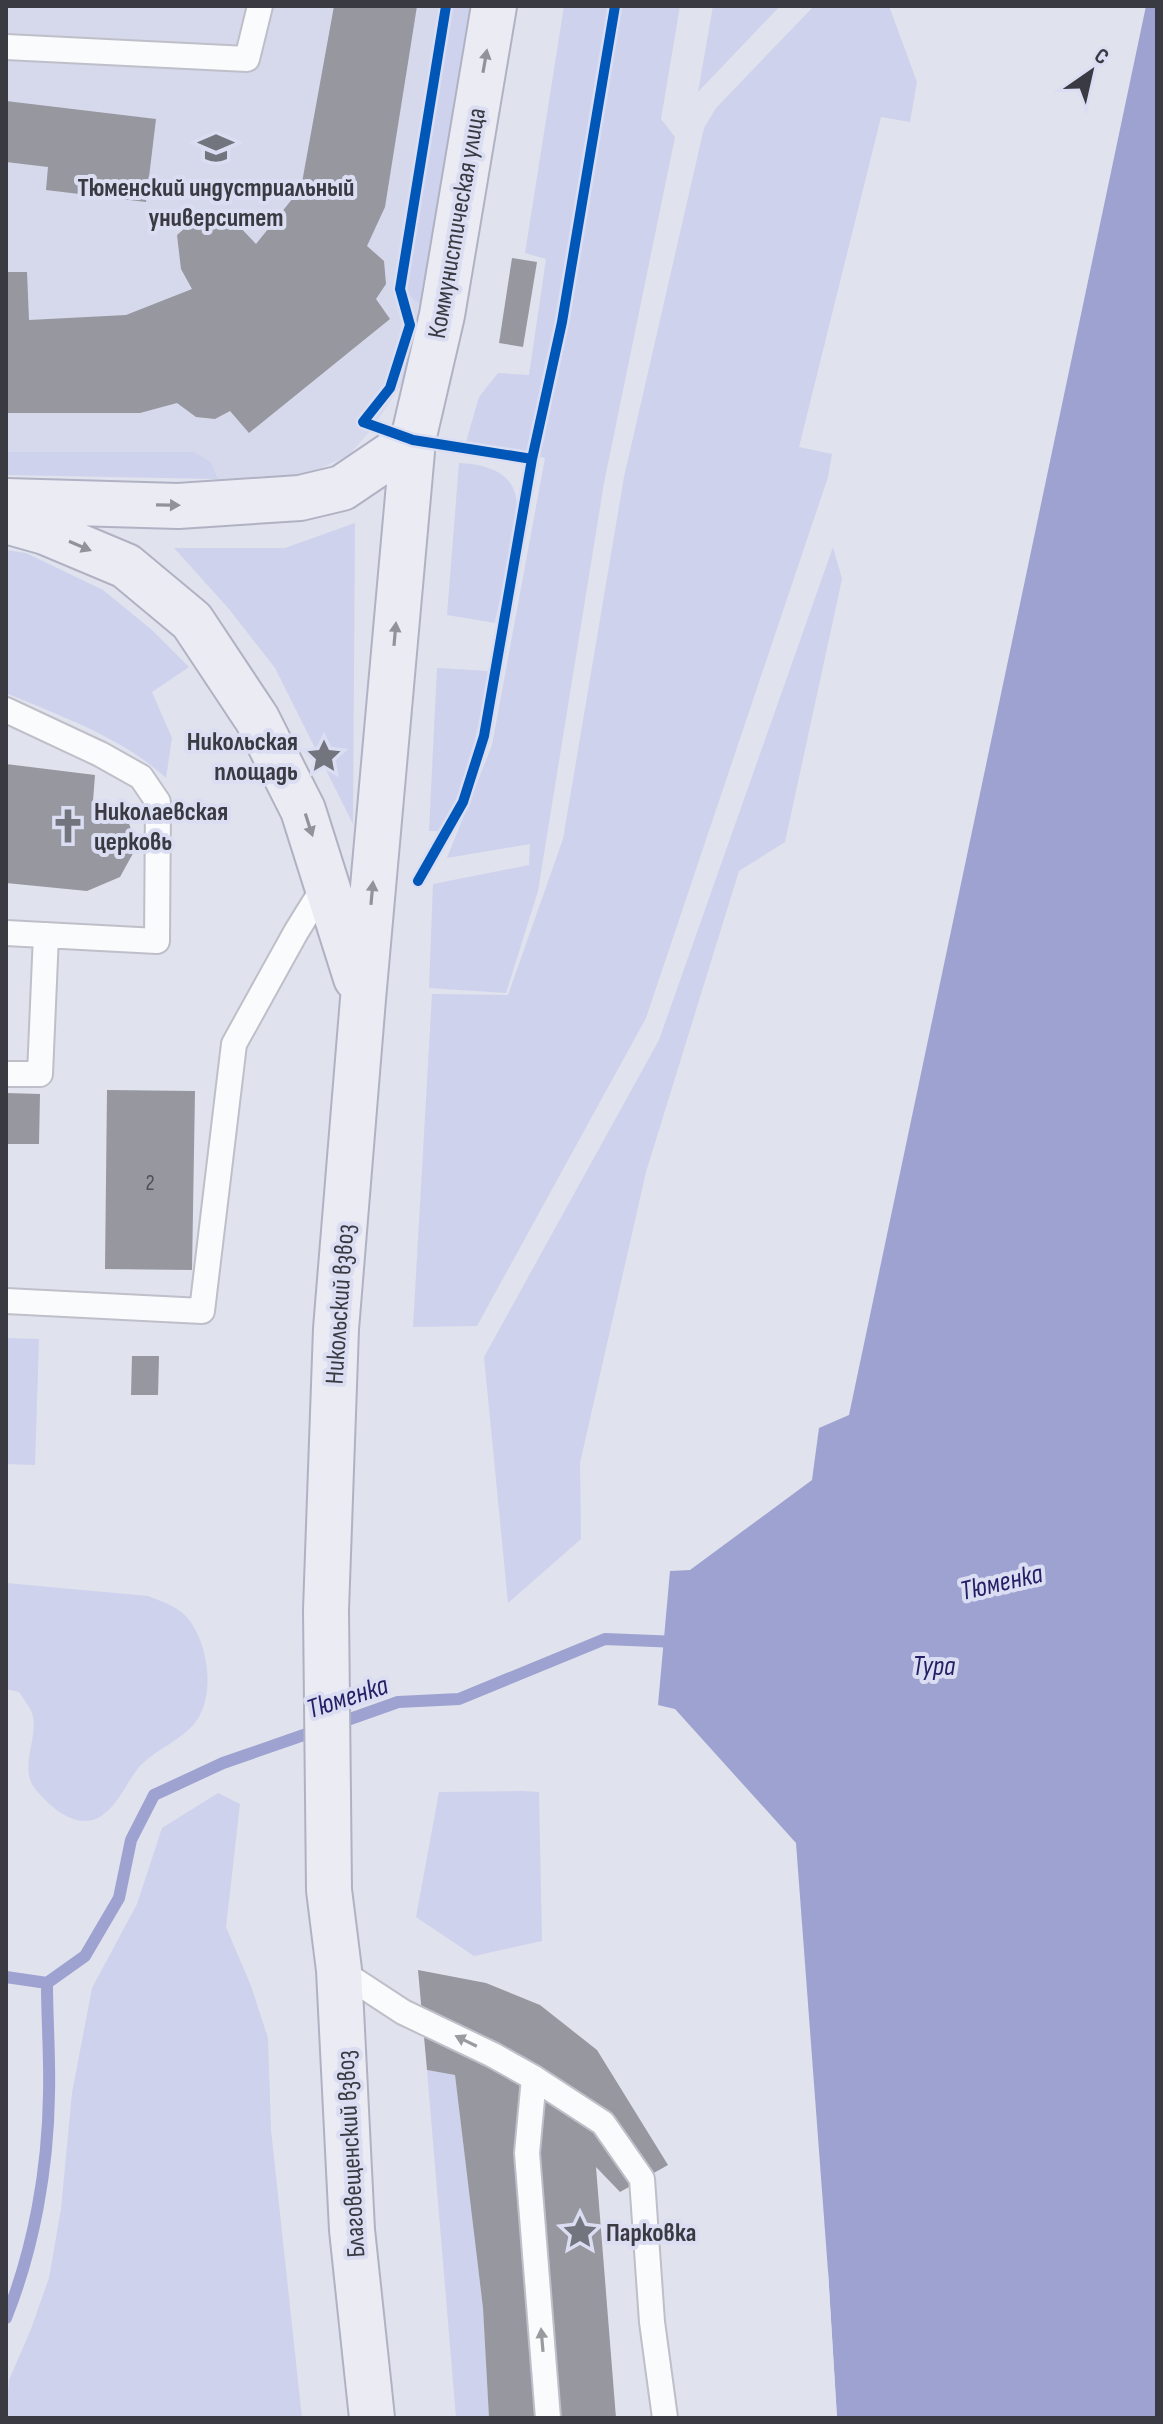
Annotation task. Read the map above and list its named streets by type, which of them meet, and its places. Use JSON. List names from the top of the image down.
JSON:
{
  "streets": {
    "main road": ["Коммунистическая улица", "Никольский взвоз", "Благовещенский взвоз"]
  },
  "crossings": [
    ["Коммунистическая улица", "Никольский взвоз"],
    ["Никольский взвоз", "Благовещенский взвоз"]
  ],
  "one_way": ["Коммунистическая улица"],
  "water": ["Тюменка", "Тура"],
  "places": {
    "school or university": ["Тюменский индустриальный университет"],
    "place": ["Никольская площадь", "Парковка"],
    "church": ["Николаевская церковь"]
  },
  "house_numbers": ["2"],
  "north": "top right"
}
